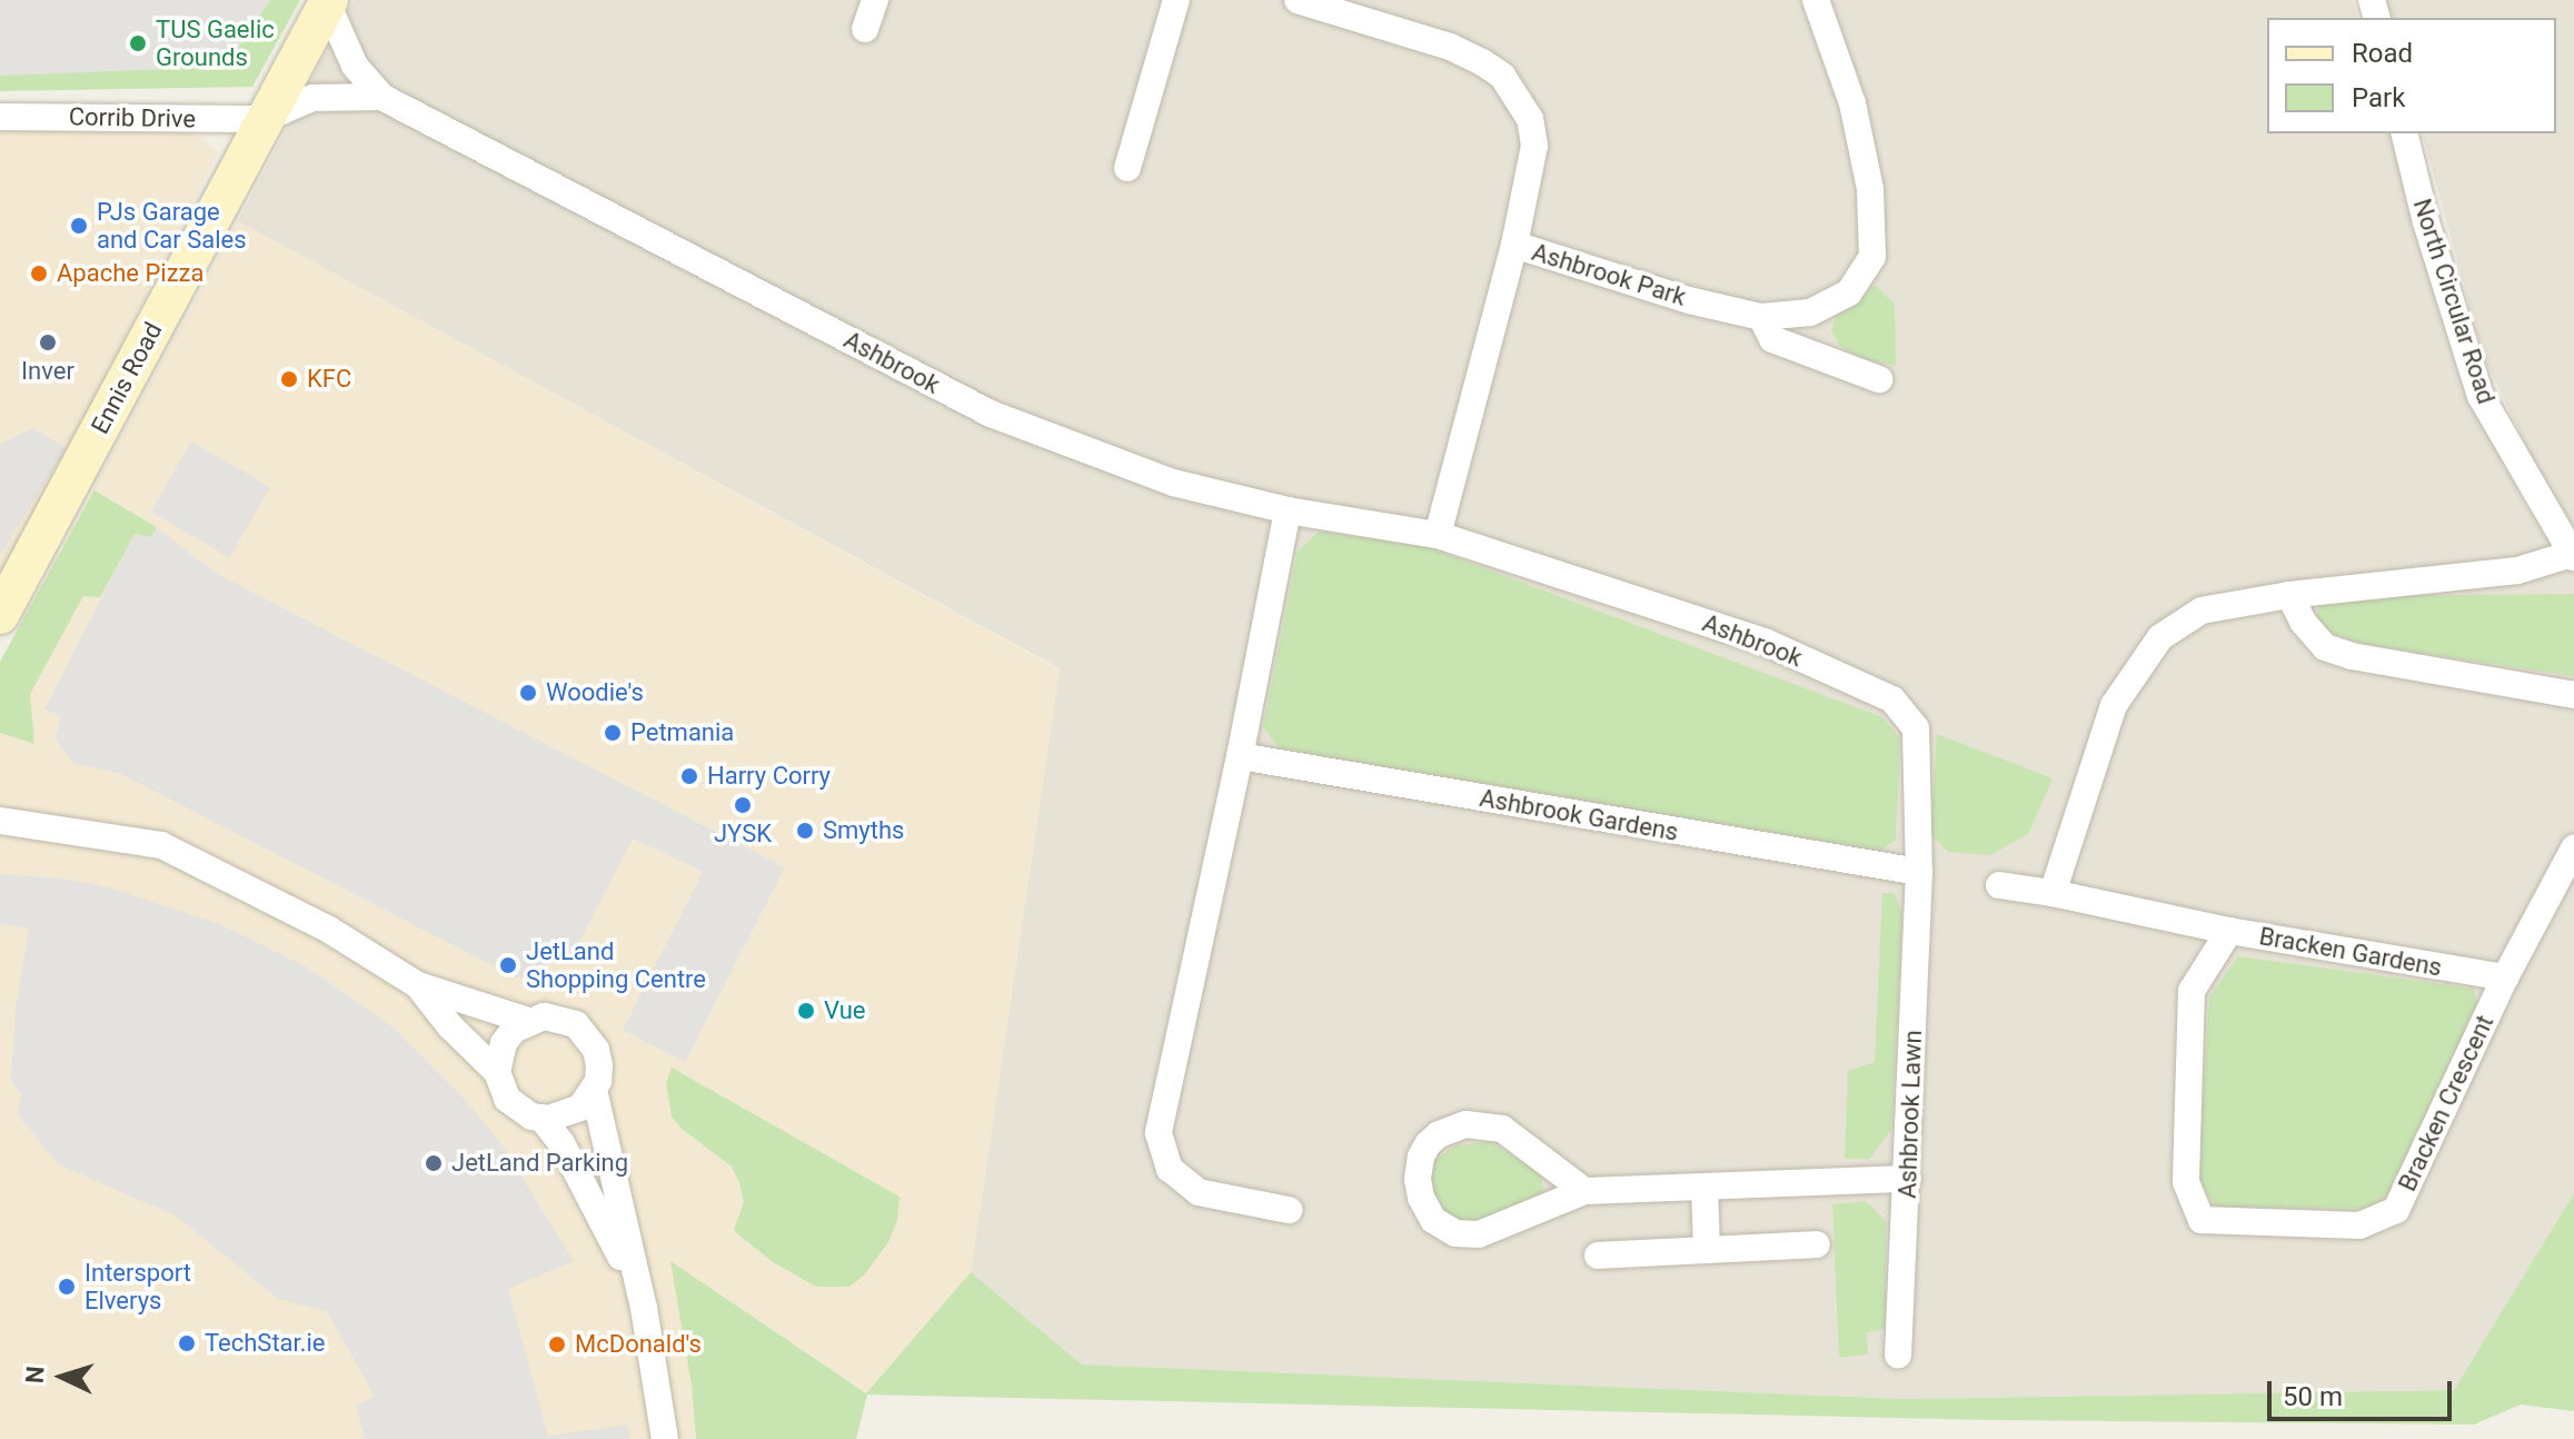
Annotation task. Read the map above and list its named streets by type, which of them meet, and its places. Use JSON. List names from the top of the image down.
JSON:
{
  "streets": {
    "main road": ["Ennis Road"],
    "street": [
      "Corrib Drive",
      "Ashbrook Park",
      "North Circular Road",
      "Ashbrook",
      "Ashbrook Gardens",
      "Bracken Gardens",
      "Bracken Crescent",
      "Ashbrook Lawn"
    ]
  },
  "crossings": [
    ["Corrib Drive", "Ashbrook"],
    ["Corrib Drive", "Ennis Road"],
    ["Ashbrook", "Ennis Road"],
    ["Ashbrook", "Ashbrook Gardens"],
    ["Ashbrook", "Ashbrook Lawn"],
    ["Ashbrook Gardens", "Ashbrook Lawn"],
    ["Bracken Gardens", "Bracken Crescent"]
  ],
  "places": [
    "TUS Gaelic Grounds",
    "PJs Garage and Car Sales",
    "Apache Pizza",
    "Inver",
    "KFC",
    "Woodie's",
    "Petmania",
    "Harry Corry",
    "JYSK",
    "Smyths",
    "JetLand Shopping Centre",
    "Vue",
    "JetLand Parking",
    "Intersport Elverys",
    "TechStar.ie",
    "McDonald's"
  ],
  "legend": ["Road", "Park"],
  "scale_bar": "50 m",
  "north": "left"
}
